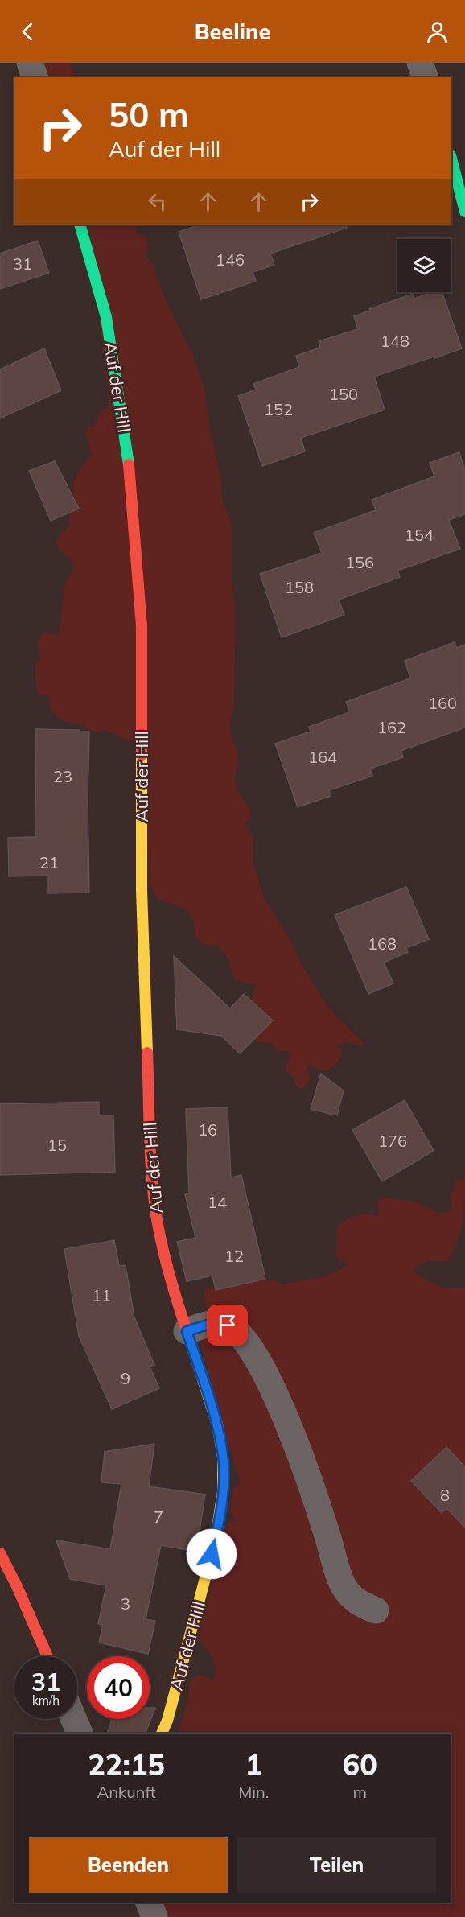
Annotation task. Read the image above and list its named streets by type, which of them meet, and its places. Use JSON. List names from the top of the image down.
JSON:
{
  "streets": {
    "street": ["Auf der Hill"]
  },
  "house_numbers": [
    "146",
    "31",
    "148",
    "150",
    "152",
    "154",
    "156",
    "158",
    "160",
    "162",
    "164",
    "23",
    "21",
    "168",
    "16",
    "176",
    "15",
    "14",
    "12",
    "11",
    "9",
    "8",
    "7",
    "3"
  ],
  "page": {
    "header": "Beeline",
    "turn": ["50 m", "Auf der Hill"],
    "speed": "31 km/h",
    "limit": "40",
    "eta": [
      "22:15",
      "Ankunft",
      "1",
      "Min.",
      "60",
      "m"
    ],
    "buttons": ["Beenden", "Teilen"]
  }
}
